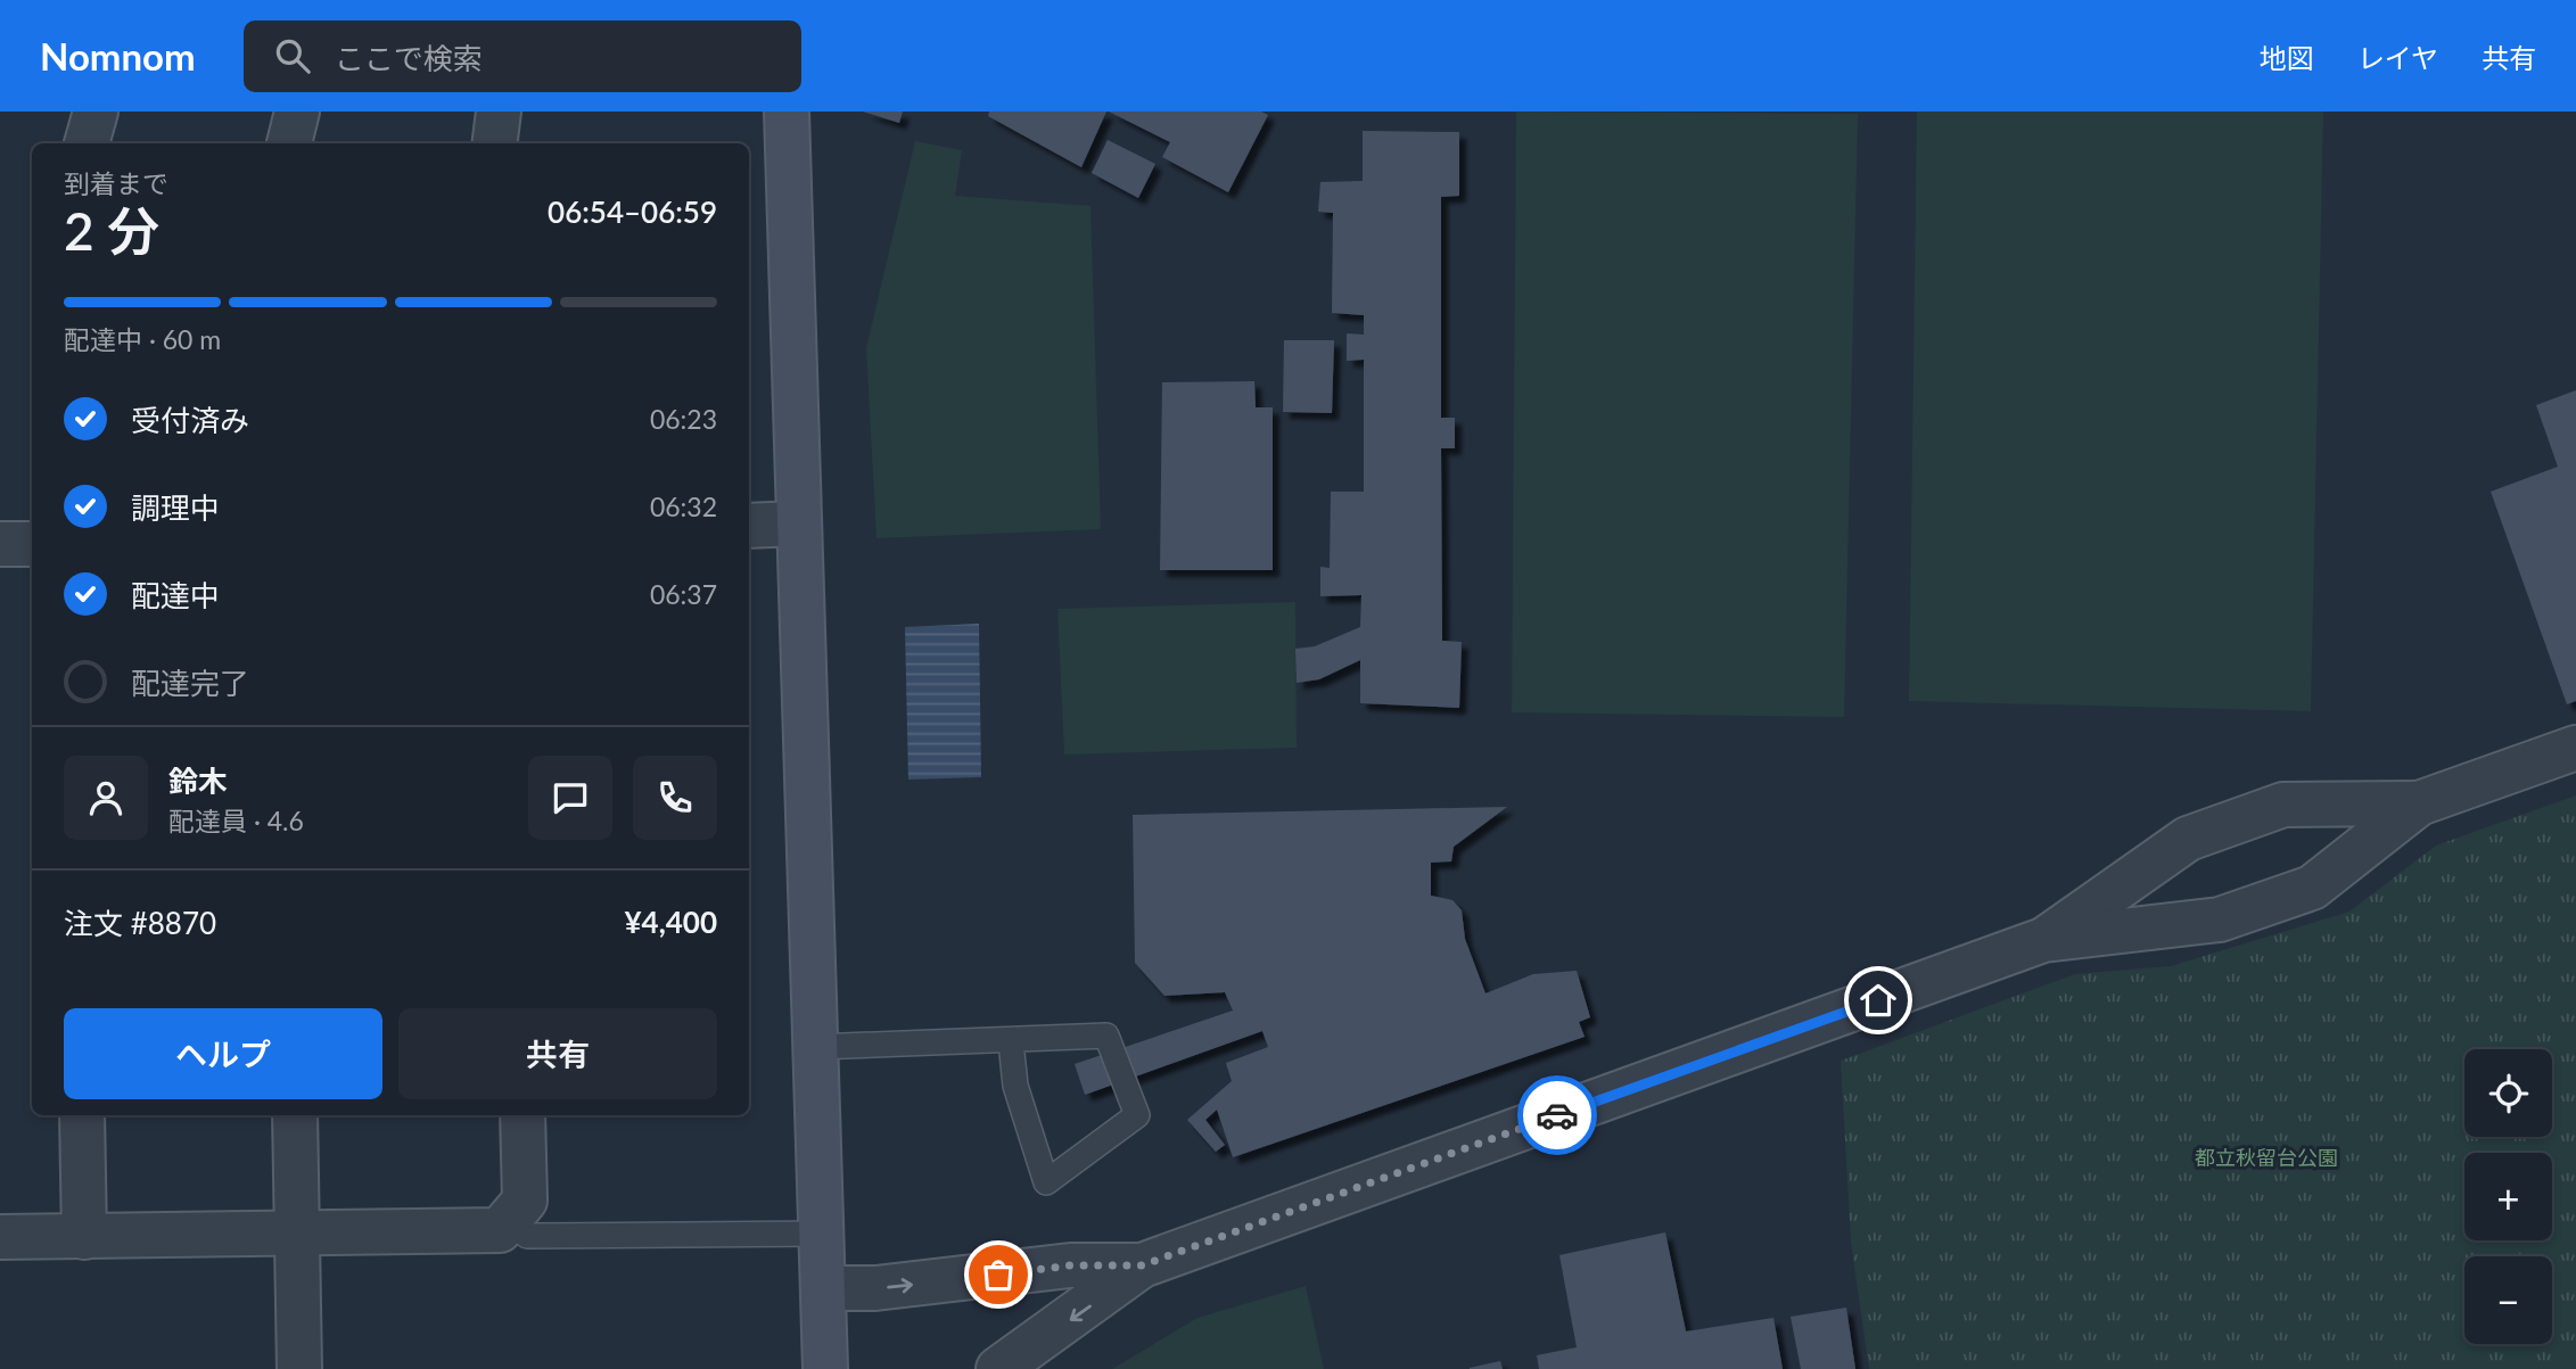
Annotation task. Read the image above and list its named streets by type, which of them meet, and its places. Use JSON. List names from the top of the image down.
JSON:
{
  "parks": ["都立秋留台公園"],
  "page": {
    "header": "Nomnom",
    "search": "ここで検索",
    "nav": ["地図", "レイヤ", "共有"],
    "heading": ["2 分", "到着まで", "06:54–06:59"],
    "panel": [
      "鈴木",
      "配達員 · 4.6",
      "注文 #8870",
      "¥4,400"
    ],
    "bar": "配達中 · 60 m",
    "list": [
      ["受付済み", "06:23"],
      ["調理中", "06:32"],
      ["配達中", "06:37"],
      "配達完了"
    ],
    "buttons": ["ヘルプ", "共有"],
    "map_buttons": ["+", "−"]
  }
}
